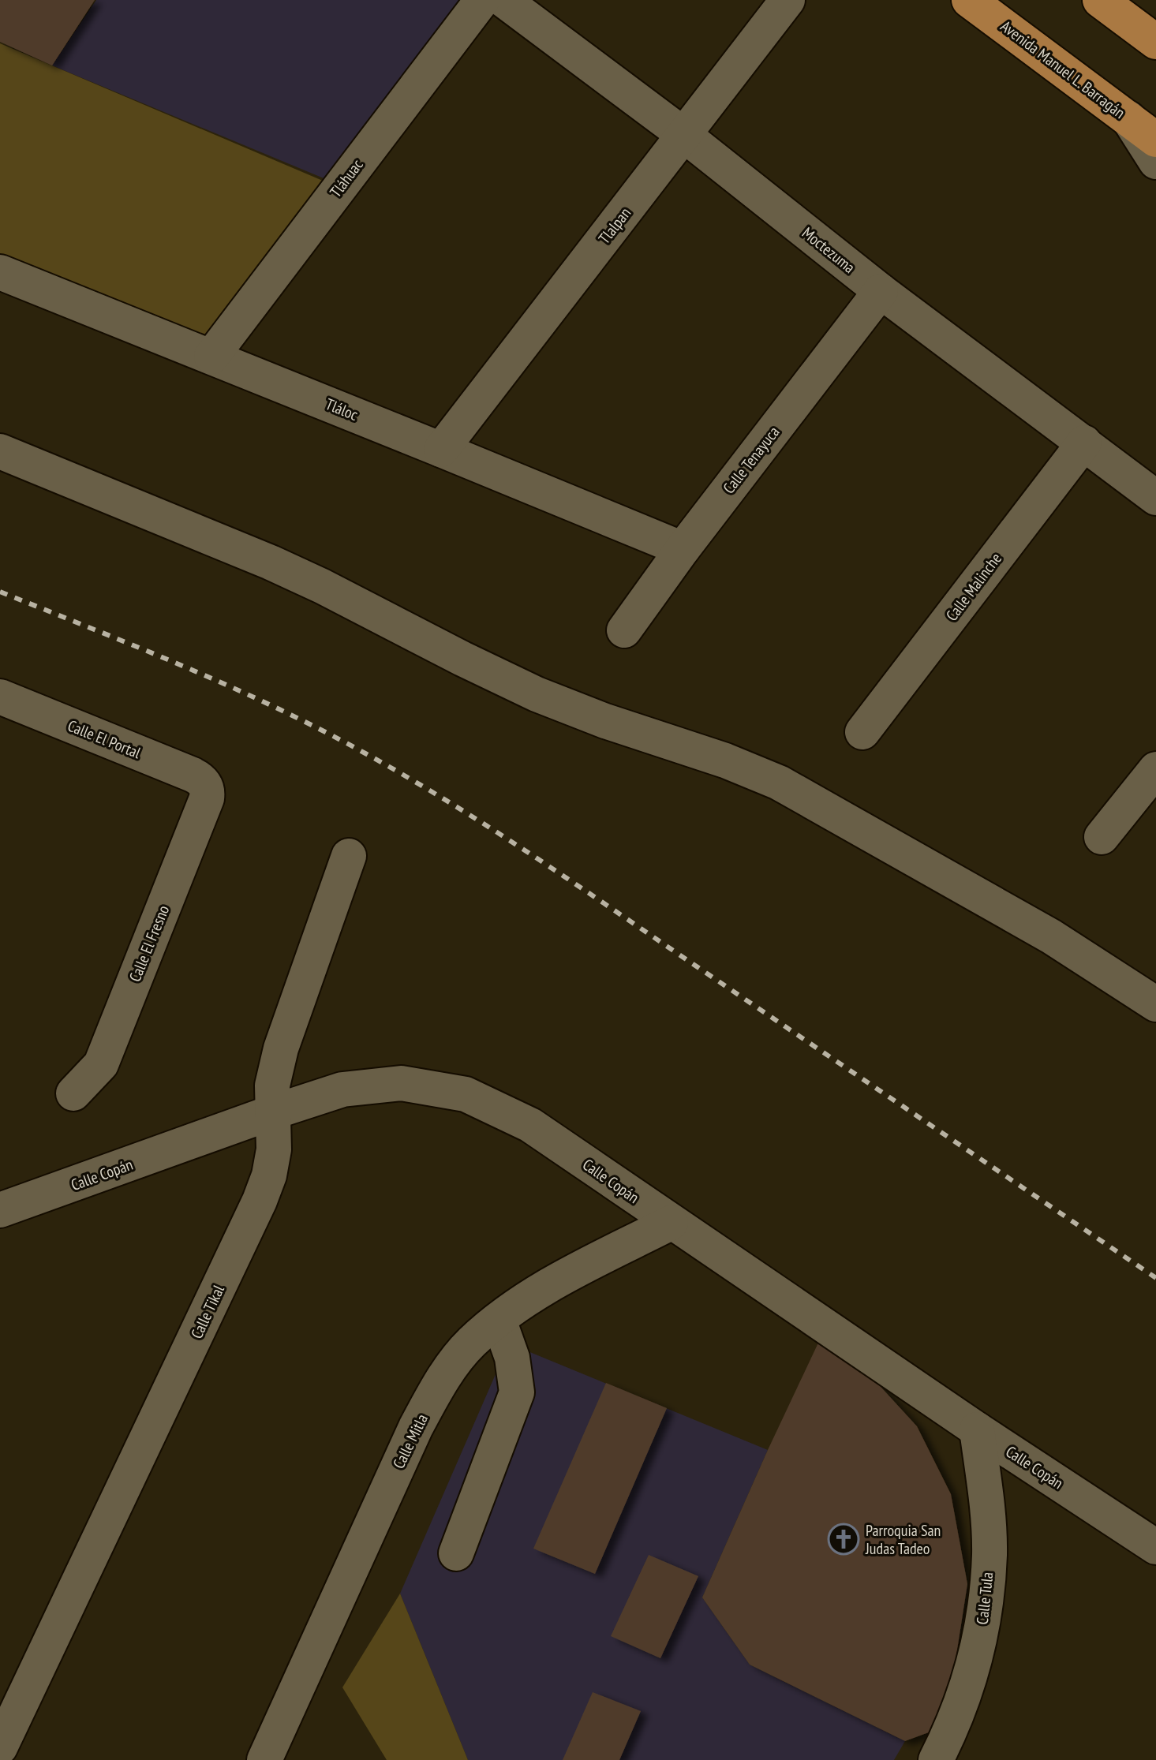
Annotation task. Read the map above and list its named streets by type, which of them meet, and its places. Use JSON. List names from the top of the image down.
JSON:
{
  "streets": {
    "highway": ["Avenida Manuel L. Barragán"],
    "street": [
      "Tláhuac",
      "Tlalpan",
      "Moctezuma",
      "Tláloc",
      "Calle Tenayuca",
      "Calle Malinche",
      "Calle El Portal",
      "Calle El Fresno",
      "Calle Copán",
      "Calle Tikal",
      "Calle Mitla",
      "Calle Tula"
    ]
  },
  "crossings": [
    ["Tláhuac", "Tláloc"],
    ["Tlalpan", "Moctezuma"],
    ["Tlalpan", "Tláloc"],
    ["Moctezuma", "Calle Tenayuca"],
    ["Moctezuma", "Calle Malinche"],
    ["Tláloc", "Calle Tenayuca"],
    ["Calle El Portal", "Calle El Fresno"],
    ["Calle Copán", "Calle Tikal"],
    ["Calle Copán", "Calle Mitla"],
    ["Calle Copán", "Calle Tula"]
  ],
  "places": {
    "church": ["Parroquia San Judas Tadeo"]
  }
}
